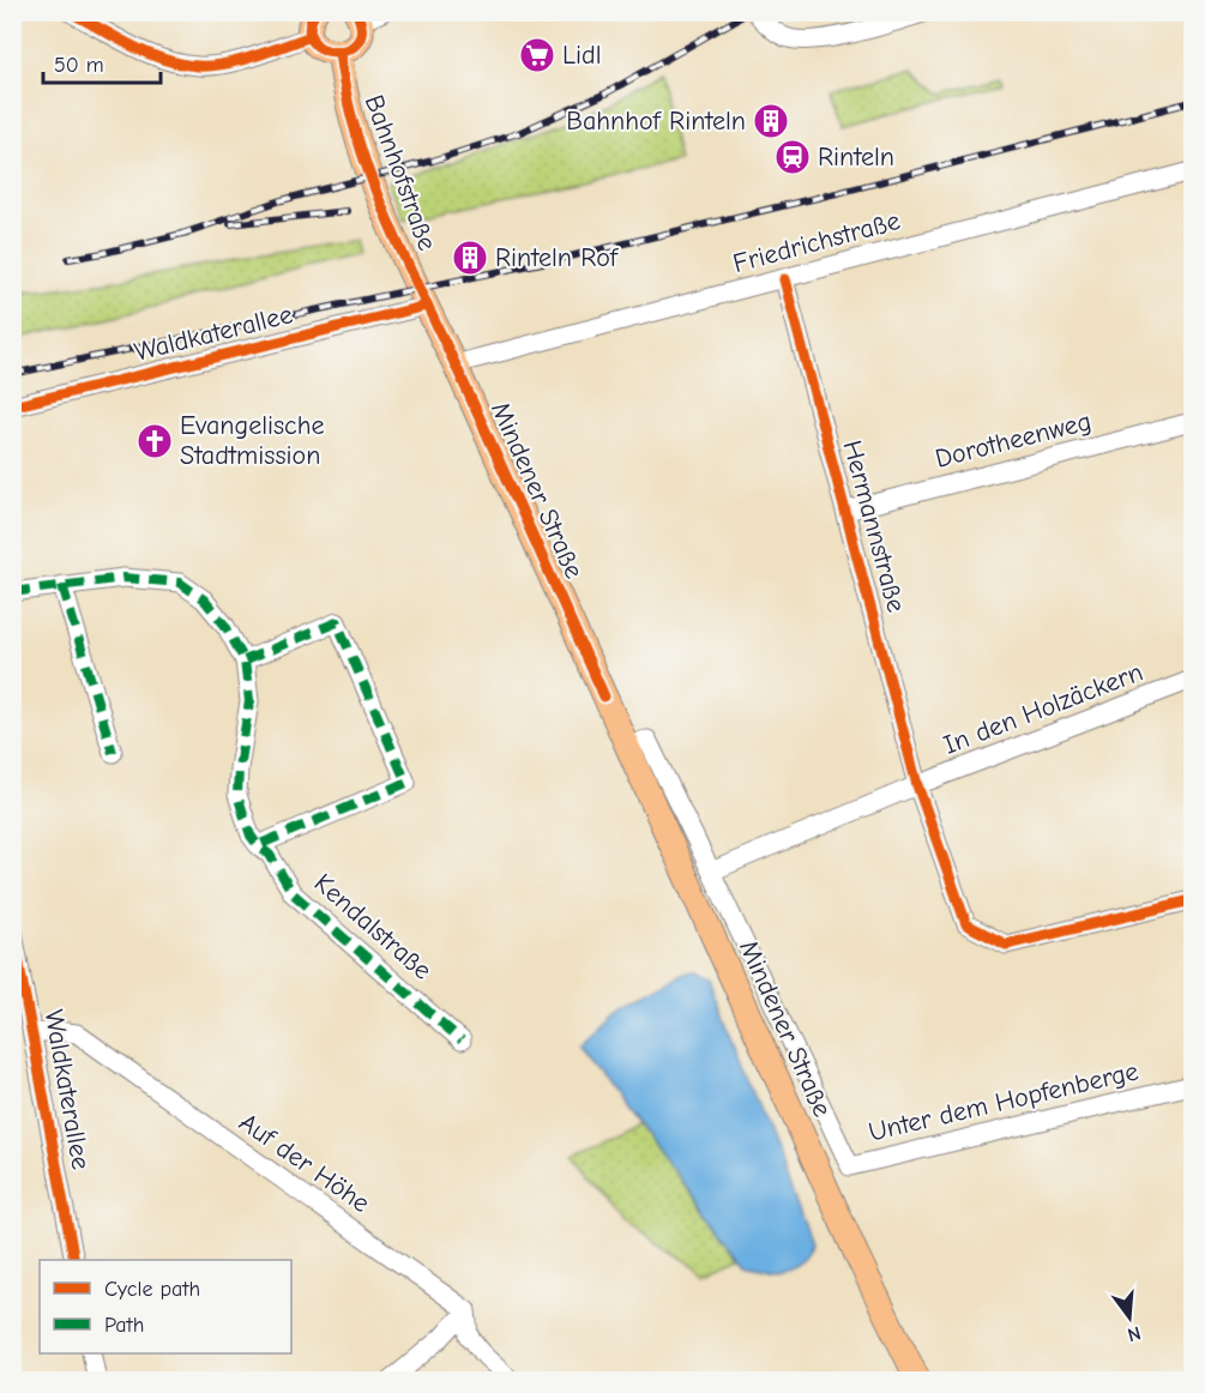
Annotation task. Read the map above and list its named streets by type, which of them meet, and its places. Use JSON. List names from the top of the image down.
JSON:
{
  "streets": {
    "main road": ["Bahnhofstraße", "Mindener Straße"],
    "street": [
      "Friedrichstraße",
      "Waldkaterallee",
      "Dorotheenweg",
      "Hermannstraße",
      "In den Holzäckern",
      "Kendalstraße",
      "Unter dem Hopfenberge",
      "Auf der Höhe"
    ]
  },
  "crossings": [
    ["Bahnhofstraße", "Waldkaterallee"],
    ["Bahnhofstraße", "Mindener Straße"],
    ["Friedrichstraße", "Mindener Straße"],
    ["Friedrichstraße", "Hermannstraße"],
    ["Waldkaterallee", "Mindener Straße"],
    ["Waldkaterallee", "Auf der Höhe"],
    ["Dorotheenweg", "Hermannstraße"],
    ["Hermannstraße", "In den Holzäckern"],
    ["In den Holzäckern", "Unter dem Hopfenberge"]
  ],
  "places": {
    "supermarket": ["Lidl"],
    "building": ["Bahnhof Rinteln", "Rinteln Rof"],
    "station": ["Rinteln"],
    "church": ["Evangelische Stadtmission"]
  },
  "legend": ["Cycle path", "Path"],
  "scale_bar": "50 m",
  "north": "bottom"
}
